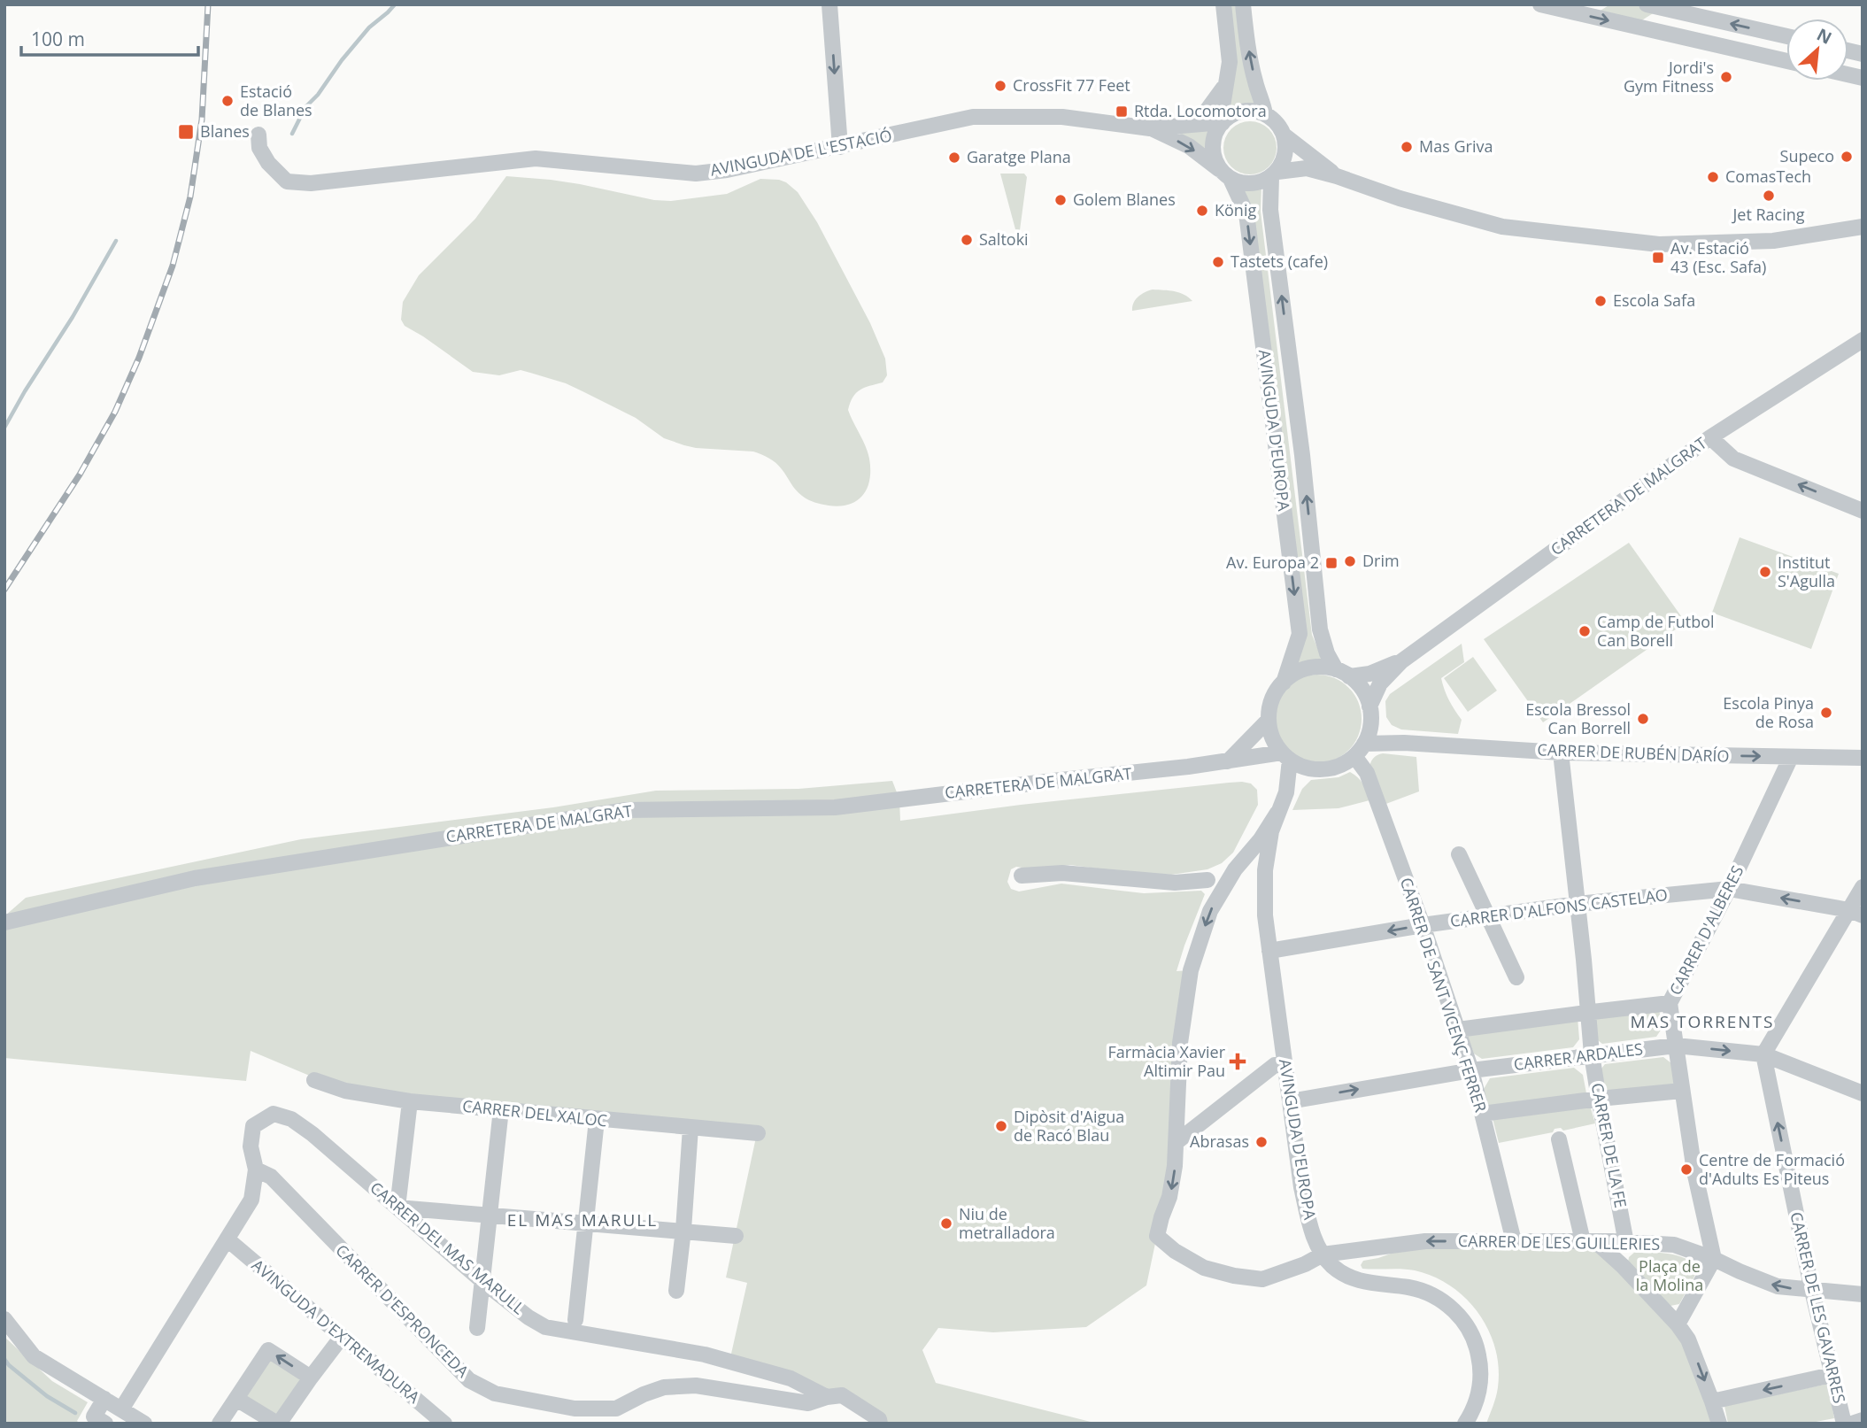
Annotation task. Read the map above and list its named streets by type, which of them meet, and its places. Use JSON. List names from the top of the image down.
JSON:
{
  "streets": {
    "street": [
      "AVINGUDA DE L'ESTACIÓ",
      "AVINGUDA D'EUROPA",
      "CARRETERA DE MALGRAT",
      "CARRER DE RUBÉN DARÍO",
      "CARRER D'ALFONS CASTELAO",
      "CARRER D'ALBERES",
      "CARRER DE SANT VICENÇ FERRER",
      "CARRER ARDALES",
      "CARRER DEL XALOC",
      "CARRER DE LA FE",
      "CARRER DE LES GUILLERIES",
      "CARRER DEL MAS MARULL",
      "CARRER DE LES GAVARRES",
      "CARRER D'ESPRONCEDA",
      "AVINGUDA D'EXTREMADURA"
    ]
  },
  "crossings": [
    ["AVINGUDA DE L'ESTACIÓ", "AVINGUDA D'EUROPA"],
    ["AVINGUDA D'EUROPA", "CARRETERA DE MALGRAT"],
    ["AVINGUDA D'EUROPA", "CARRER DE RUBÉN DARÍO"],
    ["AVINGUDA D'EUROPA", "CARRER D'ALFONS CASTELAO"],
    ["AVINGUDA D'EUROPA", "CARRER DE SANT VICENÇ FERRER"],
    ["AVINGUDA D'EUROPA", "CARRER ARDALES"],
    ["AVINGUDA D'EUROPA", "CARRER DE LES GUILLERIES"],
    ["CARRETERA DE MALGRAT", "CARRER DE RUBÉN DARÍO"],
    ["CARRETERA DE MALGRAT", "CARRER DE SANT VICENÇ FERRER"],
    ["CARRER DE RUBÉN DARÍO", "CARRER D'ALBERES"],
    ["CARRER DE RUBÉN DARÍO", "CARRER DE SANT VICENÇ FERRER"],
    ["CARRER DE RUBÉN DARÍO", "CARRER DE LA FE"],
    ["CARRER D'ALFONS CASTELAO", "CARRER D'ALBERES"],
    ["CARRER D'ALFONS CASTELAO", "CARRER DE SANT VICENÇ FERRER"],
    ["CARRER D'ALFONS CASTELAO", "CARRER DE LA FE"],
    ["CARRER D'ALBERES", "CARRER ARDALES"],
    ["CARRER D'ALBERES", "CARRER DE LES GUILLERIES"],
    ["CARRER DE SANT VICENÇ FERRER", "CARRER ARDALES"],
    ["CARRER DE SANT VICENÇ FERRER", "CARRER DE LES GUILLERIES"],
    ["CARRER ARDALES", "CARRER DE LA FE"],
    ["CARRER ARDALES", "CARRER DE LES GAVARRES"],
    ["CARRER DE LA FE", "CARRER DE LES GUILLERIES"],
    ["CARRER DE LES GUILLERIES", "CARRER DE LES GAVARRES"],
    ["CARRER DEL MAS MARULL", "CARRER D'ESPRONCEDA"],
    ["CARRER DEL MAS MARULL", "AVINGUDA D'EXTREMADURA"]
  ],
  "one_way": [
    "CARRER DE RUBÉN DARÍO",
    "CARRER D'ALFONS CASTELAO",
    "CARRER ARDALES",
    "CARRER DE LES GAVARRES"
  ],
  "districts": ["MAS TORRENTS", "EL MAS MARULL"],
  "parks": ["Plaça de la Molina"],
  "places": {
    "other": [
      "Jordi's Gym Fitness",
      "CrossFit 77 Feet",
      "Estació de Blanes",
      "Mas Griva",
      "Supeco",
      "Garatge Plana",
      "ComasTech",
      "Jet Racing",
      "Golem Blanes",
      "König",
      "Saltoki",
      "Tastets (cafe)",
      "Escola Safa",
      "Drim",
      "Institut S'Agulla",
      "Camp de Futbol Can Borell",
      "Escola Pinya de Rosa",
      "Escola Bressol Can Borrell",
      "Dipòsit d'Aigua de Racó Blau",
      "Abrasas",
      "Centre de Formació d'Adults Es Piteus",
      "Niu de metralladora"
    ],
    "transit": [
      "Rtda. Locomotora",
      "Blanes",
      "Av. Estació 43 (Esc. Safa)",
      "Av. Europa 2"
    ],
    "health": ["Farmàcia Xavier Altimir Pau"]
  },
  "scale_bar": "100 m",
  "north": "top right"
}
